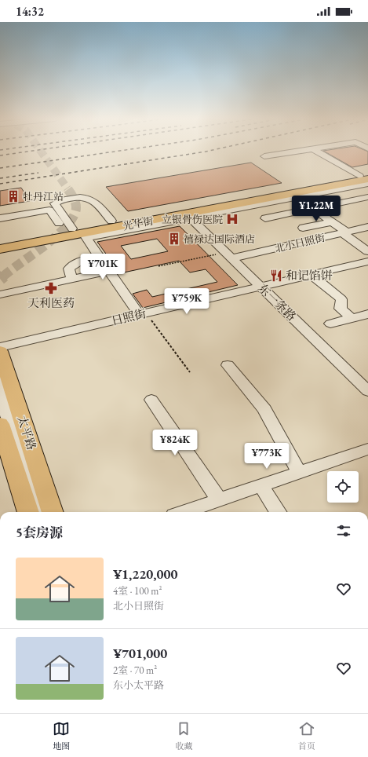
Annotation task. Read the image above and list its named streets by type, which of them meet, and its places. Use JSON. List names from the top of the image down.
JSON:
{
  "streets": {
    "highway": ["光华街"],
    "main road": ["太平路"],
    "street": ["北小日照街", "东一条路", "日照街"]
  },
  "crossings": [
    ["光华街", "东一条路"],
    ["北小日照街", "东一条路"],
    ["东一条路", "日照街"]
  ],
  "places": {
    "building": ["牡丹江站", "禧禄达国际酒店"],
    "hospital": ["立银骨伤医院"],
    "restaurant": ["和记馅饼"],
    "pharmacy": ["天利医药"]
  },
  "page": {
    "status": "14:32",
    "price": [
      "¥1.22M",
      "¥701K",
      "¥759K",
      "¥824K",
      "¥773K"
    ],
    "heading": "5套房源",
    "list": [
      {
        "name": "¥1,220,000",
        "note": "4室 · 100 m² · 北小日照街"
      },
      {
        "name": "¥701,000",
        "note": "2室 · 70 m² · 东小太平路"
      }
    ],
    "tabs": ["地图", "收藏", "首页"]
  }
}
